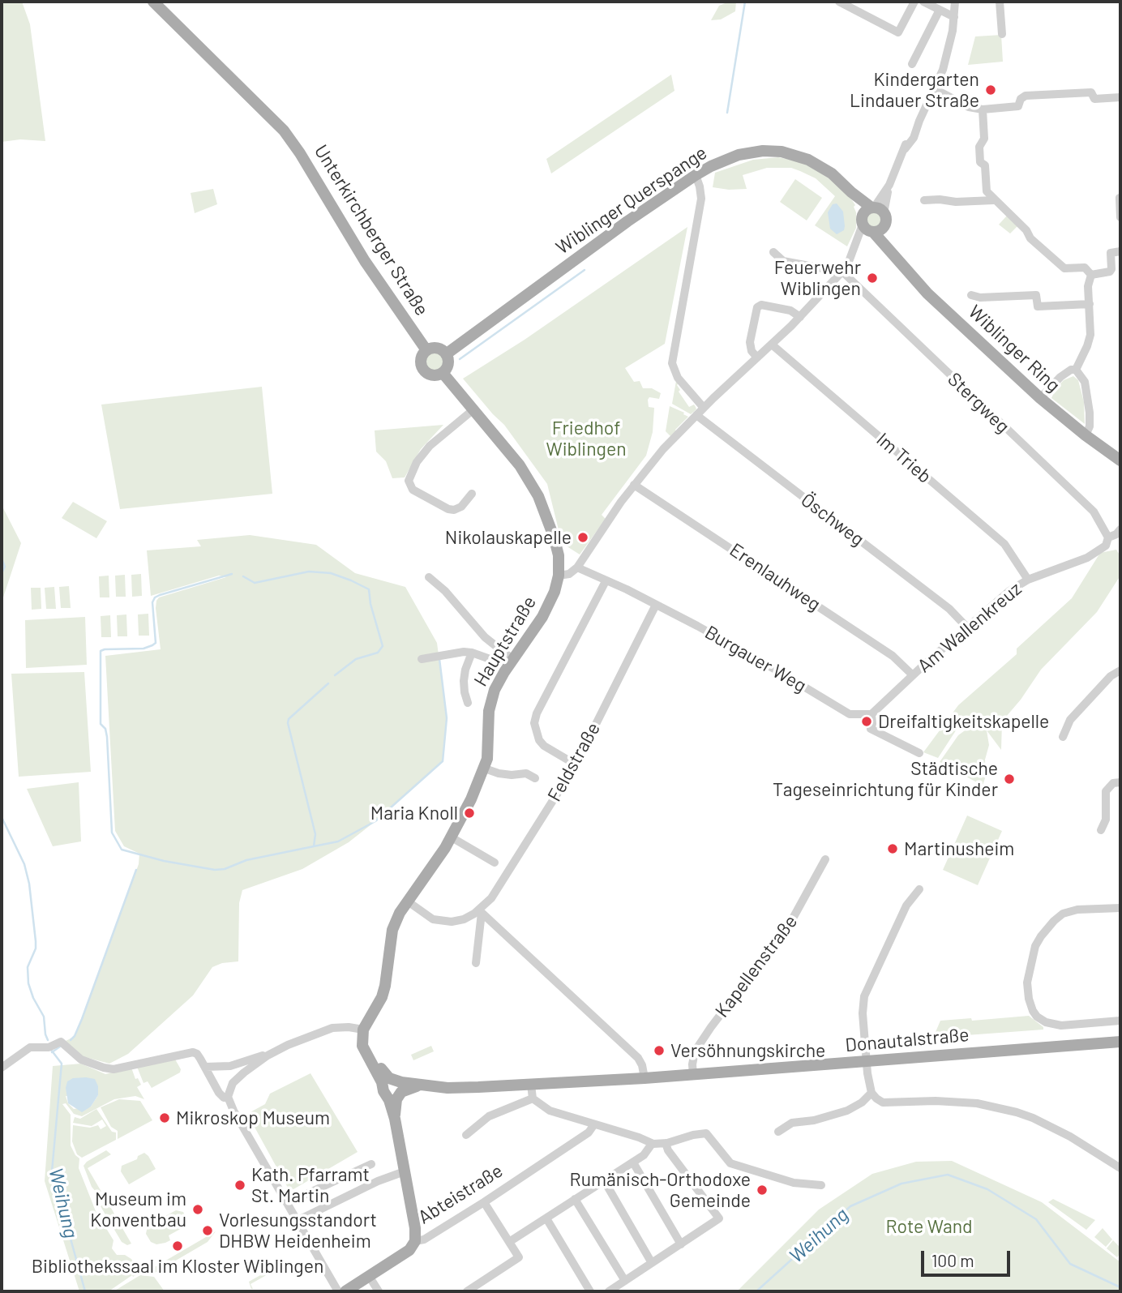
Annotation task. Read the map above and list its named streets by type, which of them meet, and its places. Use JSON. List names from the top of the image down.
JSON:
{
  "streets": {
    "main road": [
      "Wiblinger Querspange",
      "Unterkirchberger Straße",
      "Wiblinger Ring",
      "Hauptstraße",
      "Donautalstraße",
      "Abteistraße"
    ],
    "street": [
      "Stergweg",
      "Im Trieb",
      "Öschweg",
      "Erenlauhweg",
      "Am Wallenkreuz",
      "Burgauer Weg",
      "Feldstraße",
      "Kapellenstraße"
    ]
  },
  "crossings": [
    ["Wiblinger Querspange", "Unterkirchberger Straße"],
    ["Wiblinger Querspange", "Wiblinger Ring"],
    ["Stergweg", "Am Wallenkreuz"],
    ["Im Trieb", "Am Wallenkreuz"],
    ["Öschweg", "Am Wallenkreuz"],
    ["Erenlauhweg", "Am Wallenkreuz"],
    ["Am Wallenkreuz", "Burgauer Weg"],
    ["Hauptstraße", "Feldstraße"],
    ["Hauptstraße", "Donautalstraße"],
    ["Burgauer Weg", "Feldstraße"],
    ["Kapellenstraße", "Donautalstraße"]
  ],
  "water": ["Weihung"],
  "parks": ["Friedhof Wiblingen", "Rote Wand"],
  "places": [
    "Kindergarten Lindauer Straße",
    "Feuerwehr Wiblingen",
    "Nikolauskapelle",
    "Dreifaltigkeitskapelle",
    "Städtische Tageseinrichtung für Kinder",
    "Maria Knoll",
    "Martinusheim",
    "Versöhnungskirche",
    "Mikroskop Museum",
    "Kath. Pfarramt St. Martin",
    "Rumänisch-Orthodoxe Gemeinde",
    "Museum im Konventbau",
    "Vorlesungsstandort DHBW Heidenheim",
    "Bibliothekssaal im Kloster Wiblingen"
  ],
  "scale_bar": "100 m"
}
